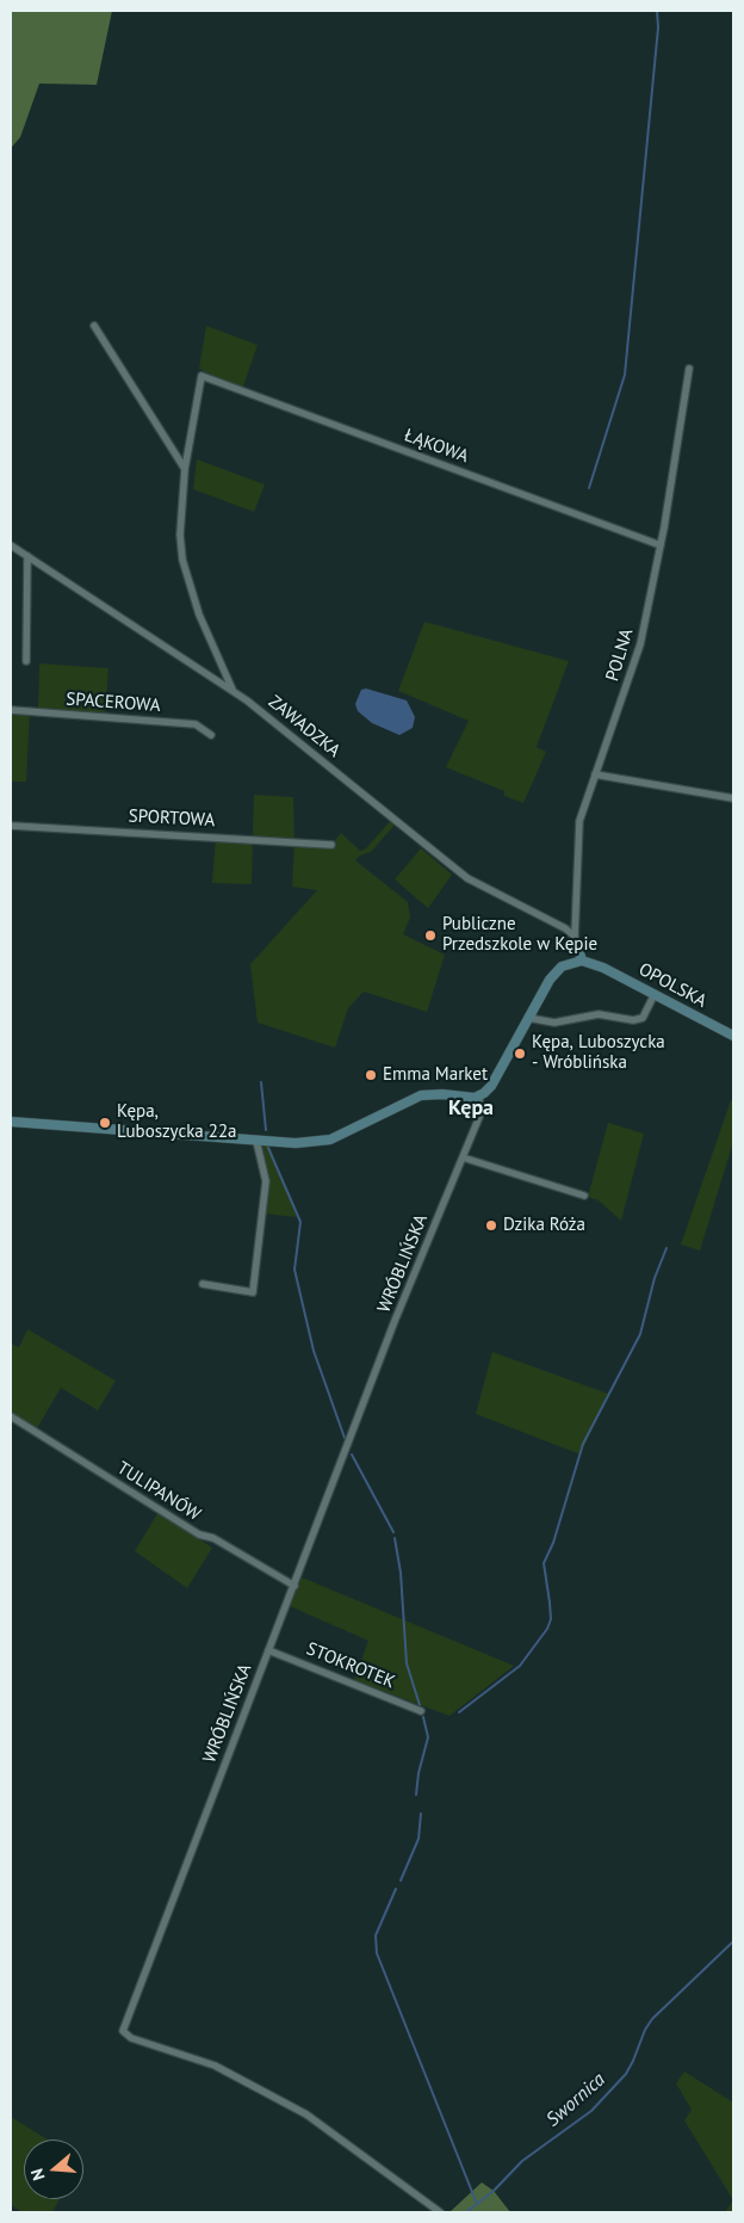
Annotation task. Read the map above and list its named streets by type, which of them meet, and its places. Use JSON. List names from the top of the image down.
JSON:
{
  "streets": {
    "street": [
      "ŁĄKOWA",
      "POLNA",
      "SPACEROWA",
      "ZAWADZKA",
      "SPORTOWA",
      "OPOLSKA",
      "WRÓBLIŃSKA",
      "TULIPANÓW",
      "STOKROTEK"
    ]
  },
  "crossings": [
    ["ŁĄKOWA", "POLNA"],
    ["POLNA", "ZAWADZKA"],
    ["WRÓBLIŃSKA", "TULIPANÓW"],
    ["WRÓBLIŃSKA", "STOKROTEK"]
  ],
  "districts": ["Kępa"],
  "water": ["Swornica"],
  "places": [
    "Publiczne Przedszkole w Kępie",
    "Kępa, Luboszycka - Wróblińska",
    "Emma Market",
    "Kępa, Luboszycka 22a",
    "Dzika Róża"
  ],
  "north": "left"
}
